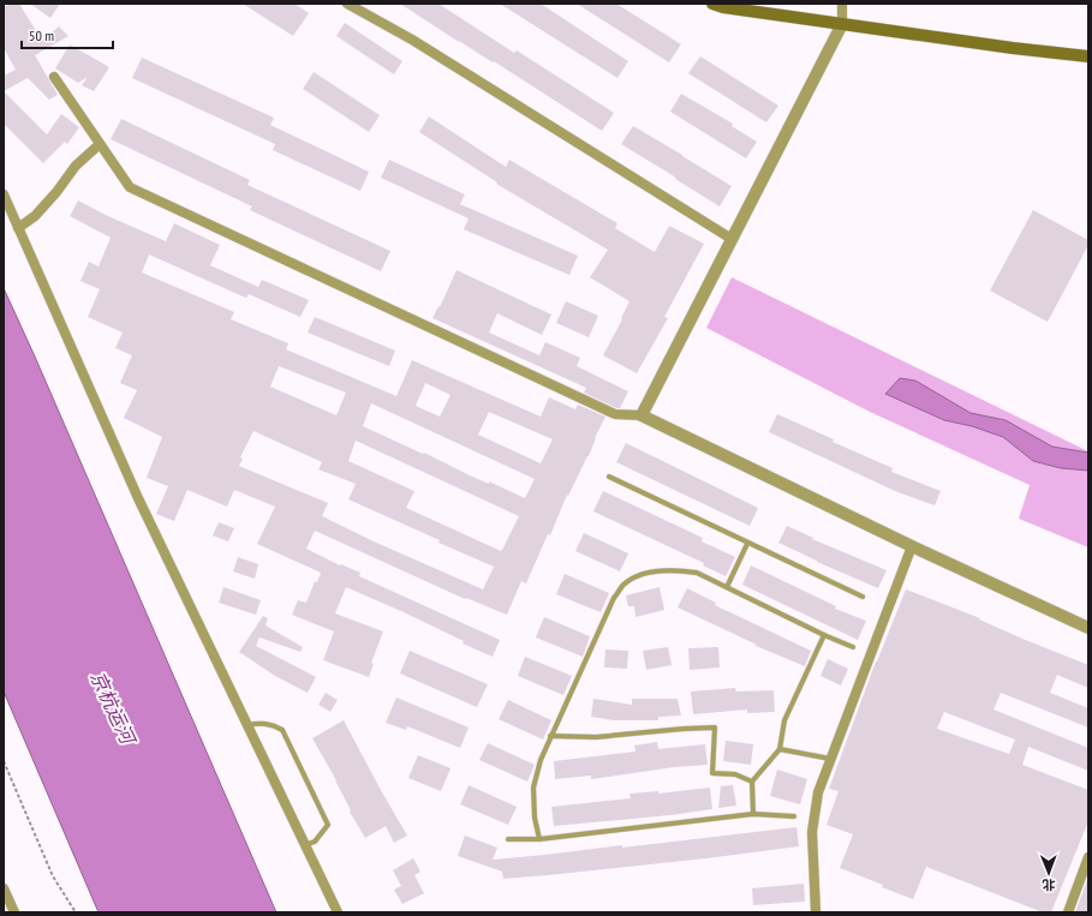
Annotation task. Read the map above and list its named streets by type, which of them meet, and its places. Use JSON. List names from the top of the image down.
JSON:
{
  "water": ["京杭运河"],
  "scale_bar": "50 m",
  "north": "bottom"
}
